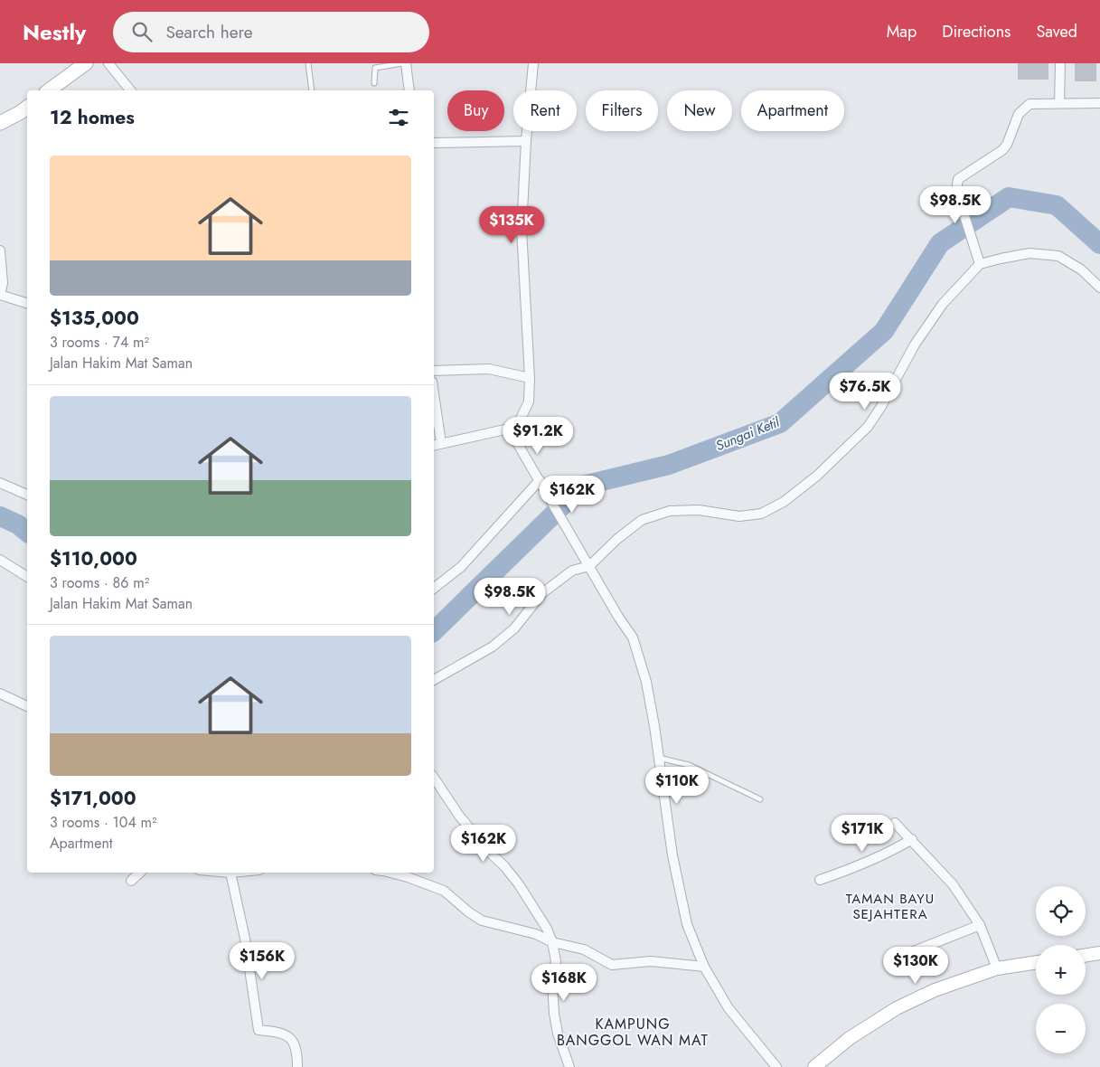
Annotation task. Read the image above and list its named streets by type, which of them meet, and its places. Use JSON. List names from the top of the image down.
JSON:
{
  "districts": ["TAMAN BAYU SEJAHTERA", "KAMPUNG BANGGOL WAN MAT"],
  "water": ["Sungai Ketil"],
  "page": {
    "header": "Nestly",
    "search": "Search here",
    "nav": ["Map", "Directions", "Saved"],
    "chip": [
      "Buy",
      "Rent",
      "Filters",
      "New",
      "Apartment"
    ],
    "heading": "12 homes",
    "list": [
      {
        "name": "$135,000",
        "note": "3 rooms · 74 m² · Jalan Hakim Mat Saman"
      },
      {
        "name": "$110,000",
        "note": "3 rooms · 86 m² · Jalan Hakim Mat Saman"
      },
      {
        "name": "$171,000",
        "note": "3 rooms · 104 m² · Apartment"
      }
    ],
    "price": [
      "$98.5K",
      "$135K",
      "$76.5K",
      "$91.2K",
      "$162K",
      "$98.5K",
      "$110K",
      "$171K",
      "$162K",
      "$156K",
      "$130K",
      "$168K"
    ],
    "map_buttons": ["+", "−"]
  }
}
